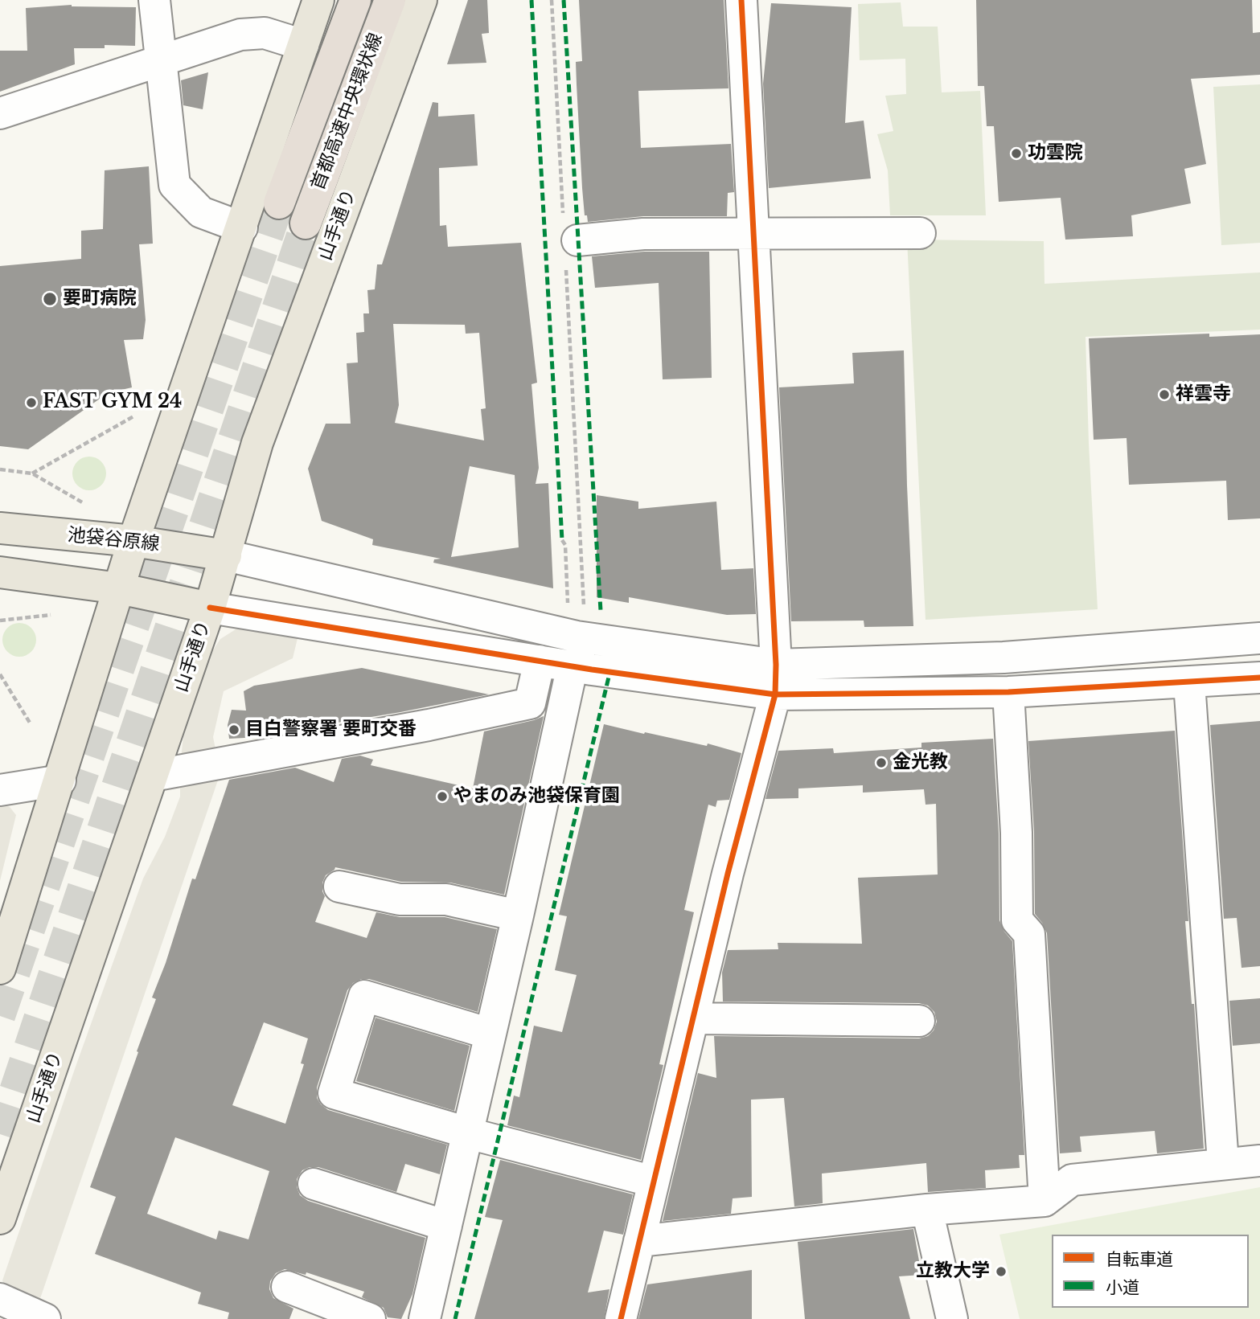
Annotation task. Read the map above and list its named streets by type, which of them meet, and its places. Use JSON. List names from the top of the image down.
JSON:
{
  "streets": {
    "highway": ["首都高速中央環状線"],
    "main road": ["山手通り", "池袋谷原線"]
  },
  "crossings": [
    ["山手通り", "池袋谷原線"]
  ],
  "places": [
    "功雲院",
    "要町病院",
    "祥雲寺",
    "FAST GYM 24",
    "目白警察署 要町交番",
    "金光教",
    "やまのみ池袋保育園",
    "立教大学"
  ],
  "legend": ["自転車道", "小道"]
}
